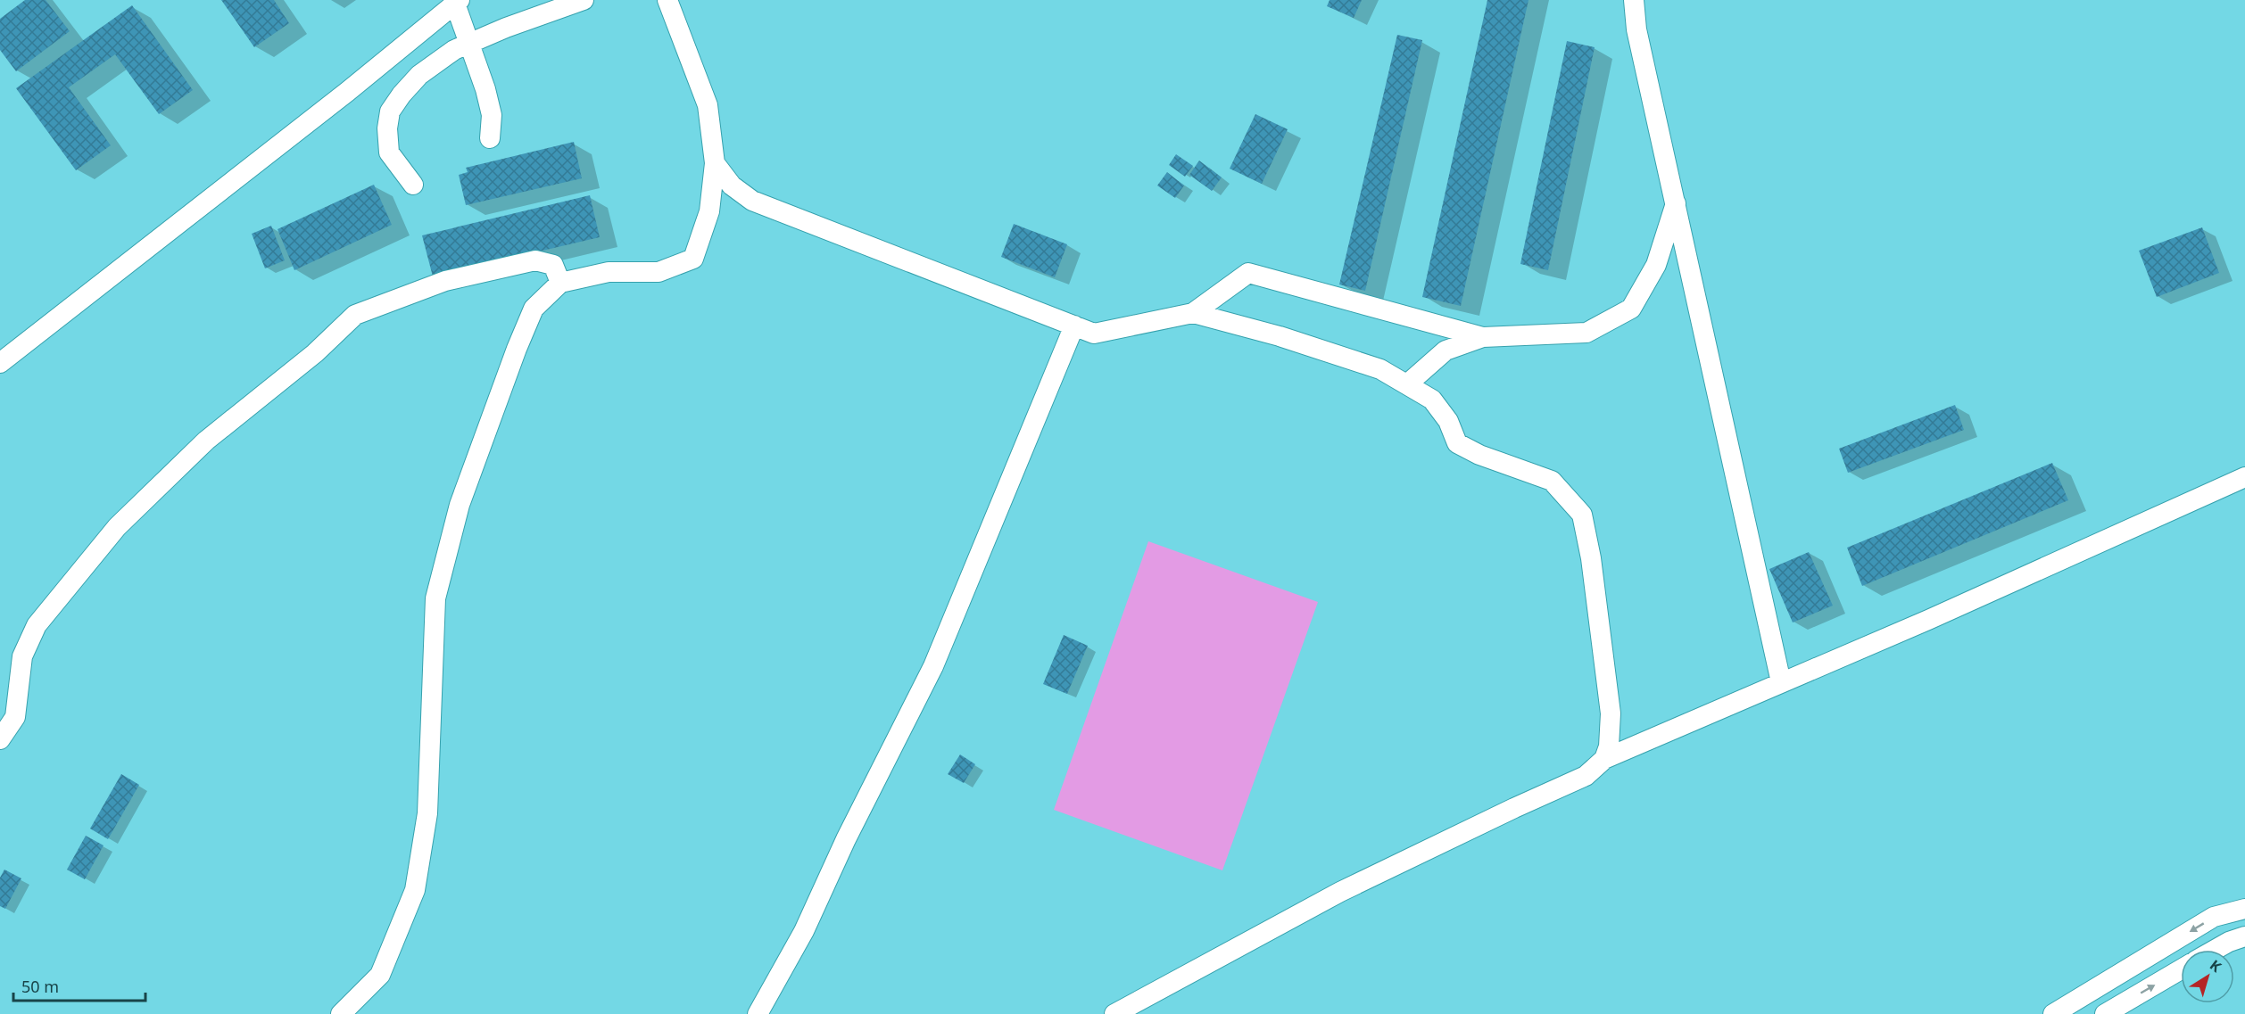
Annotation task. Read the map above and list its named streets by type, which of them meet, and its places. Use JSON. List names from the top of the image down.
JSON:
{
  "scale_bar": "50 m",
  "north": "top right"
}
